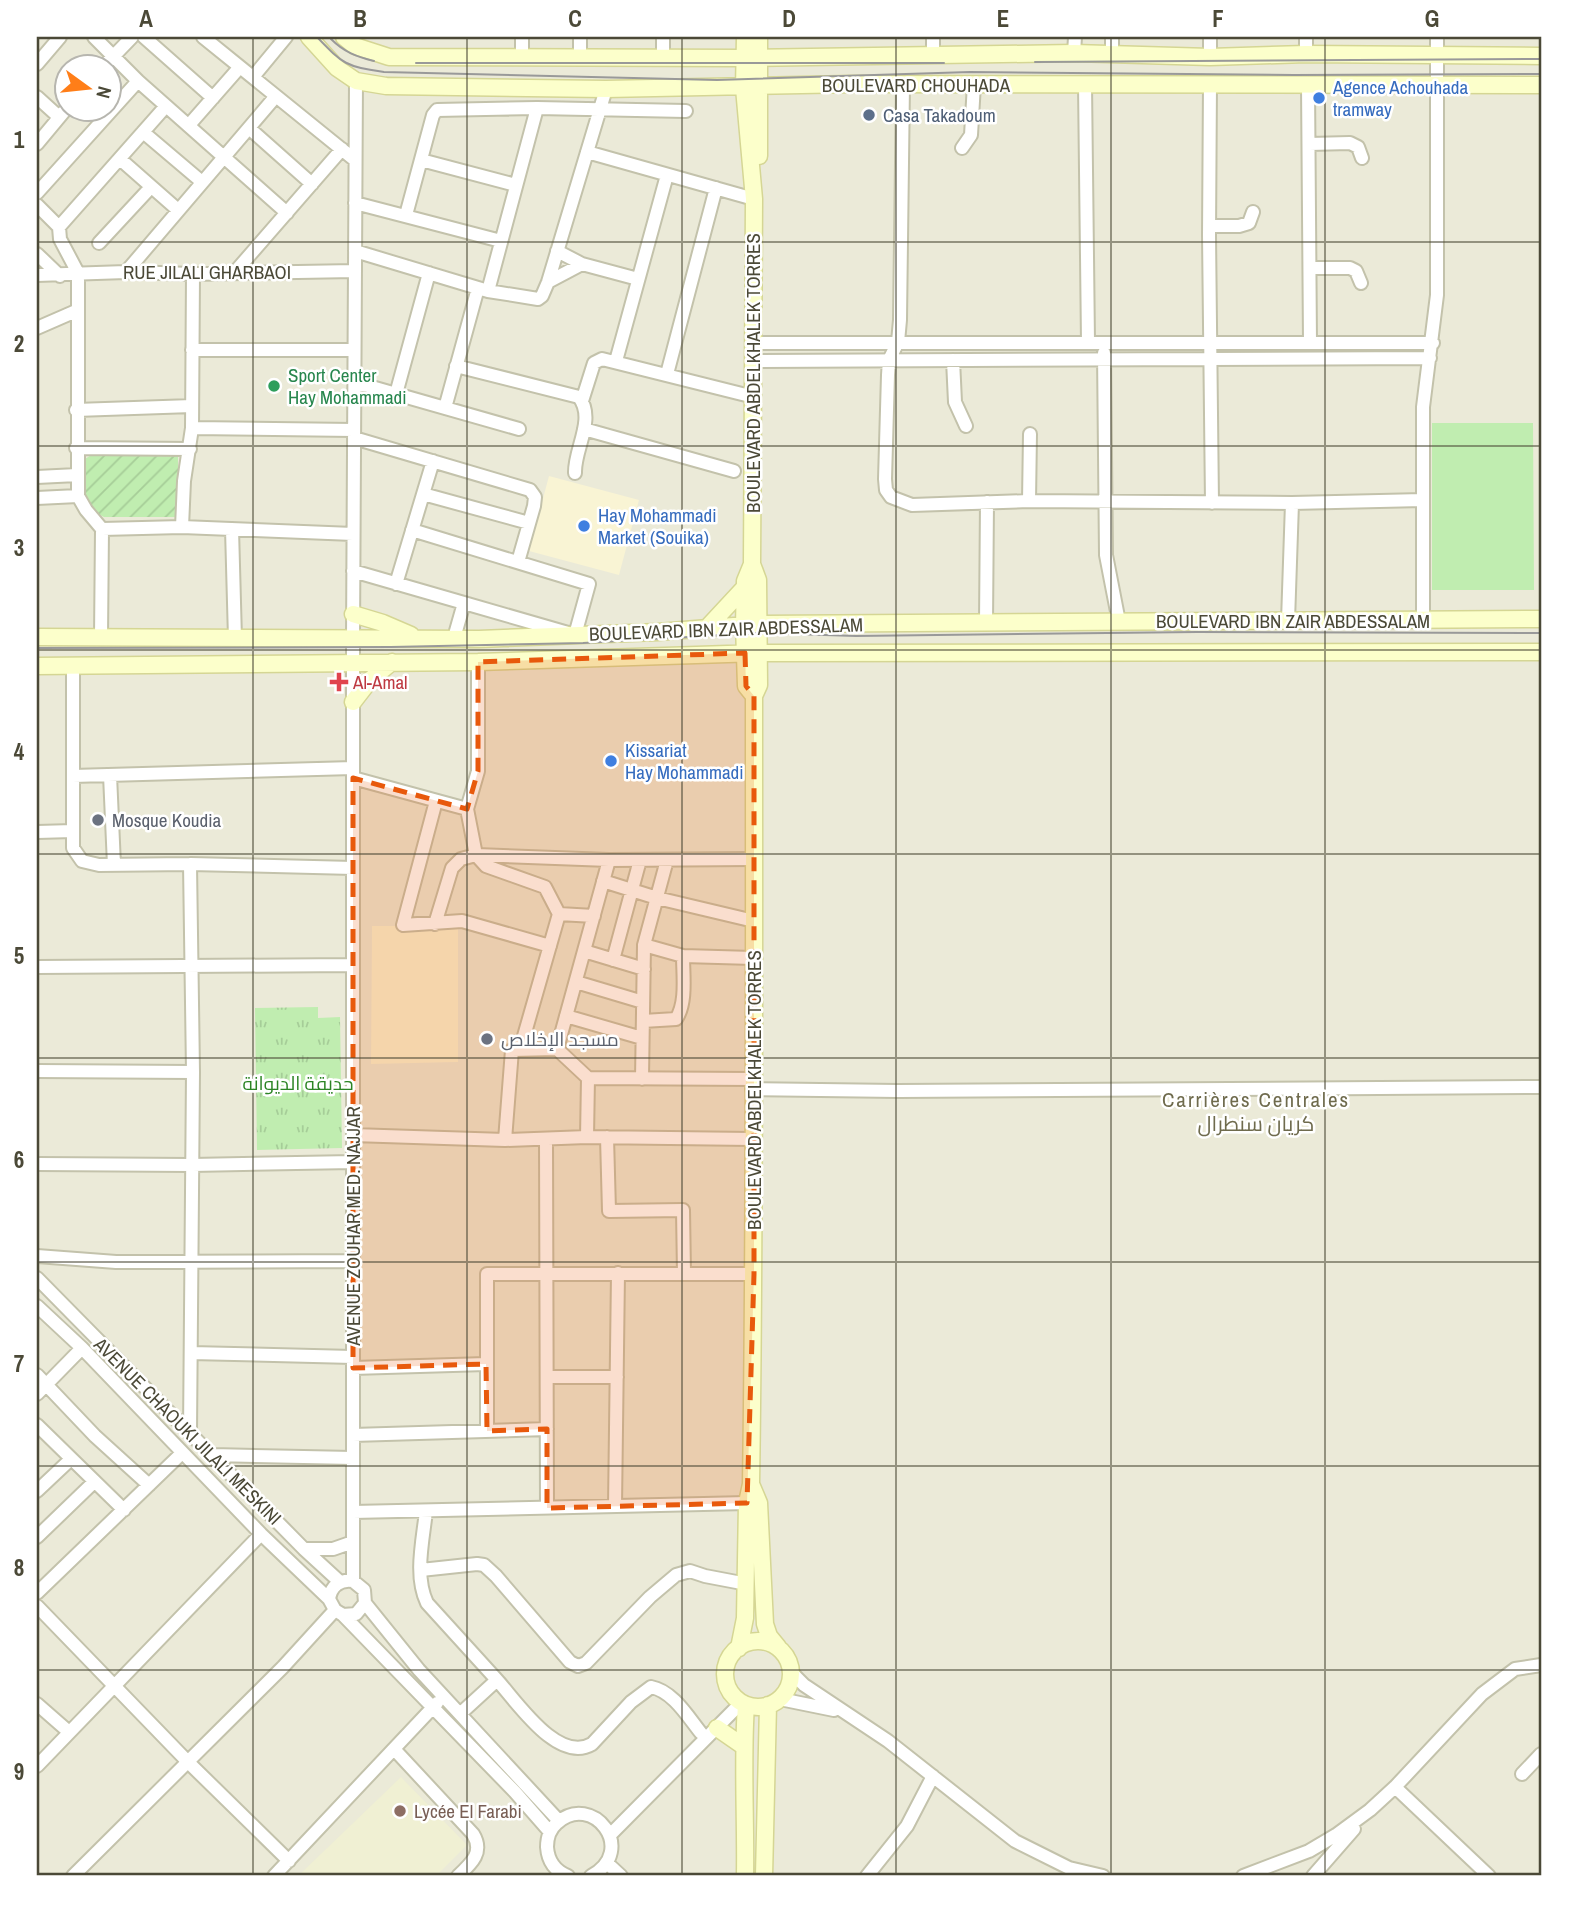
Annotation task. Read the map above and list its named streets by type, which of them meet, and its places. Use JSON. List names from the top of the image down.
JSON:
{
  "streets": {
    "street": [
      "BOULEVARD CHOUHADA",
      "RUE JILALI GHARBAOI",
      "BOULEVARD ABDELKHALEK TORRES",
      "BOULEVARD IBN ZAIR ABDESSALAM",
      "AVENUE ZOUHAR MED. NAJJAR",
      "AVENUE CHAOUKI JILALI MESKINI"
    ]
  },
  "crossings": [
    ["BOULEVARD CHOUHADA", "BOULEVARD ABDELKHALEK TORRES"],
    ["BOULEVARD CHOUHADA", "AVENUE ZOUHAR MED. NAJJAR"],
    ["RUE JILALI GHARBAOI", "AVENUE ZOUHAR MED. NAJJAR"],
    ["BOULEVARD ABDELKHALEK TORRES", "BOULEVARD IBN ZAIR ABDESSALAM"],
    ["BOULEVARD IBN ZAIR ABDESSALAM", "AVENUE ZOUHAR MED. NAJJAR"],
    ["AVENUE ZOUHAR MED. NAJJAR", "AVENUE CHAOUKI JILALI MESKINI"]
  ],
  "districts": ["Carrières Centrales كريان سنطرال"],
  "parks": ["حديقة الديوانة"],
  "places": {
    "other": [
      "Agence Achouhada tramway",
      "Casa Takadoum",
      "Sport Center Hay Mohammadi",
      "Hay Mohammadi Market (Souika)",
      "Kissariat Hay Mohammadi",
      "Mosque Koudia",
      "مسجد الإخلاص",
      "Lycée El Farabi"
    ],
    "health": ["Al-Amal"]
  },
  "north": "right",
  "grid": {
    "columns": [
      "A",
      "B",
      "C",
      "D",
      "E",
      "F",
      "G"
    ],
    "rows": [
      "1",
      "2",
      "3",
      "4",
      "5",
      "6",
      "7",
      "8",
      "9"
    ]
  }
}
